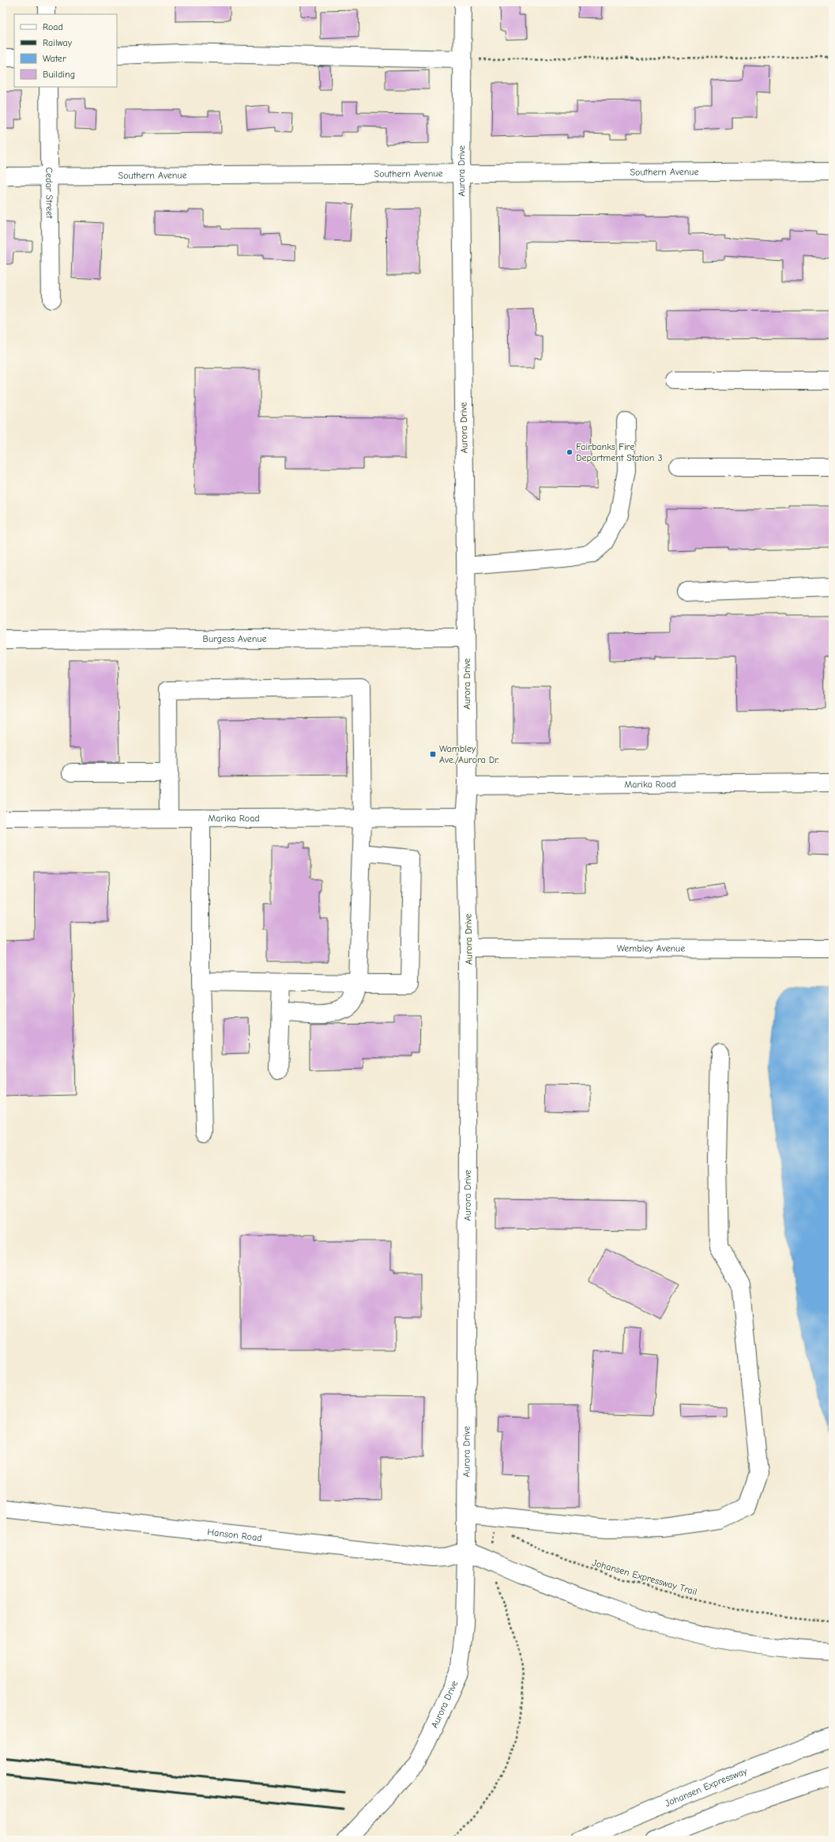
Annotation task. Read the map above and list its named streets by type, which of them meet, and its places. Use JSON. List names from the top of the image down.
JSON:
{
  "streets": {
    "main road": [
      "Aurora Drive",
      "Southern Avenue",
      "Cedar Street",
      "Burgess Avenue",
      "Marika Road",
      "Wembley Avenue",
      "Hanson Road",
      "Johansen Expressway"
    ],
    "path": ["Johansen Expressway Trail"]
  },
  "crossings": [
    ["Aurora Drive", "Southern Avenue"],
    ["Aurora Drive", "Burgess Avenue"],
    ["Aurora Drive", "Marika Road"],
    ["Aurora Drive", "Wembley Avenue"],
    ["Aurora Drive", "Hanson Road"],
    ["Southern Avenue", "Cedar Street"]
  ],
  "places": {
    "other": ["Fairbanks Fire Department Station 3"],
    "transit": ["Wambley Ave./Aurora Dr."]
  },
  "legend": [
    "Road",
    "Railway",
    "Water",
    "Building"
  ]
}
